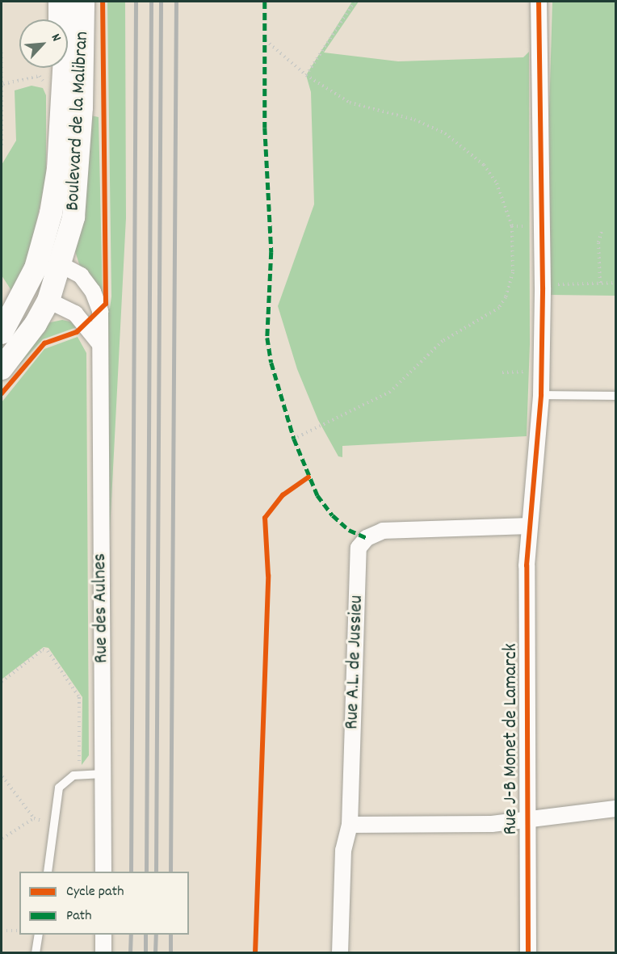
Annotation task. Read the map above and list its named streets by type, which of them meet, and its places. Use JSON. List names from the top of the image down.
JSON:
{
  "streets": {
    "main road": ["Boulevard de la Malibran"],
    "street": ["Rue des Aulnes", "Rue A.L. de Jussieu", "Rue J-B Monet de Lamarck"]
  },
  "crossings": [
    ["Boulevard de la Malibran", "Rue des Aulnes"],
    ["Rue A.L. de Jussieu", "Rue J-B Monet de Lamarck"]
  ],
  "legend": ["Cycle path", "Path"],
  "north": "top right"
}
